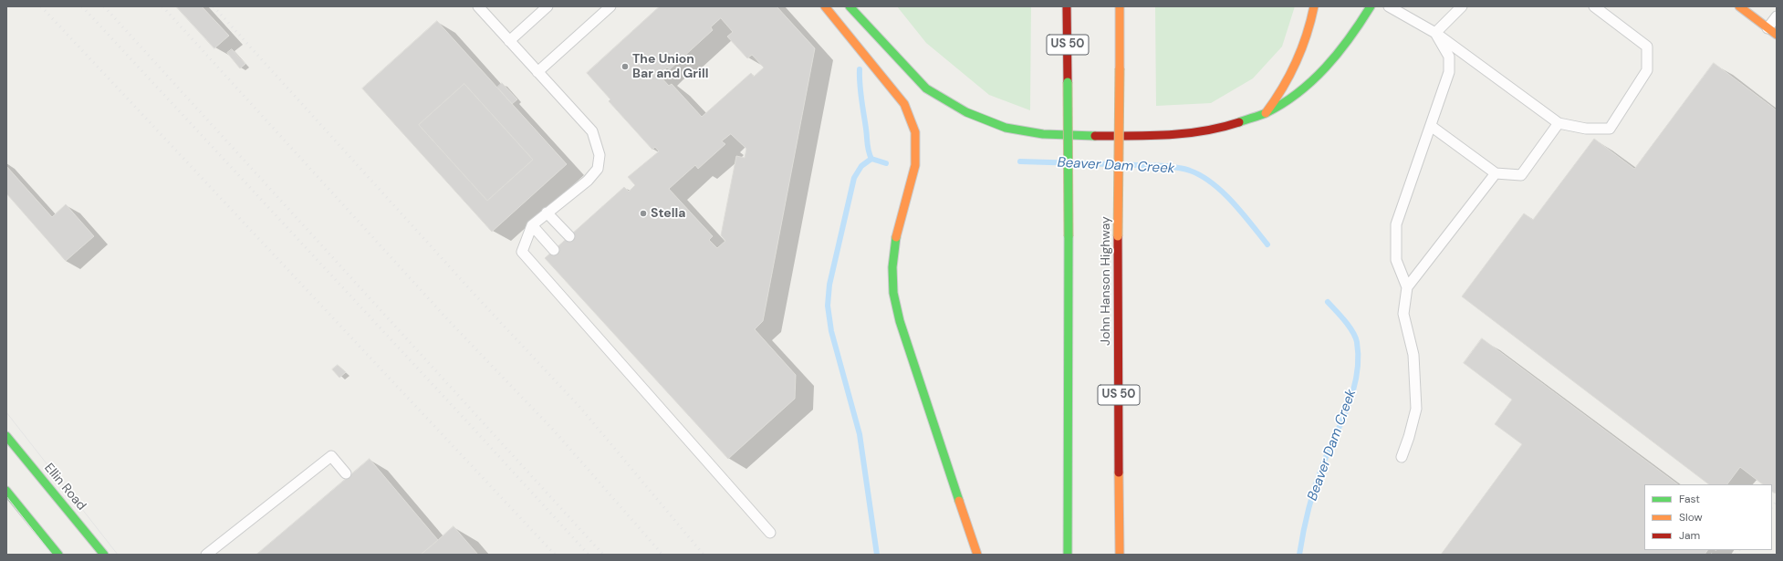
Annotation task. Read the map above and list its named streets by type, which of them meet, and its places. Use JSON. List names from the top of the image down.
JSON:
{
  "streets": {
    "main road": ["US 50", "John Hanson Highway", "Ellin Road"]
  },
  "water": ["Beaver Dam Creek"],
  "places": ["The Union Bar and Grill", "Stella"],
  "legend": ["Fast", "Slow", "Jam"]
}
